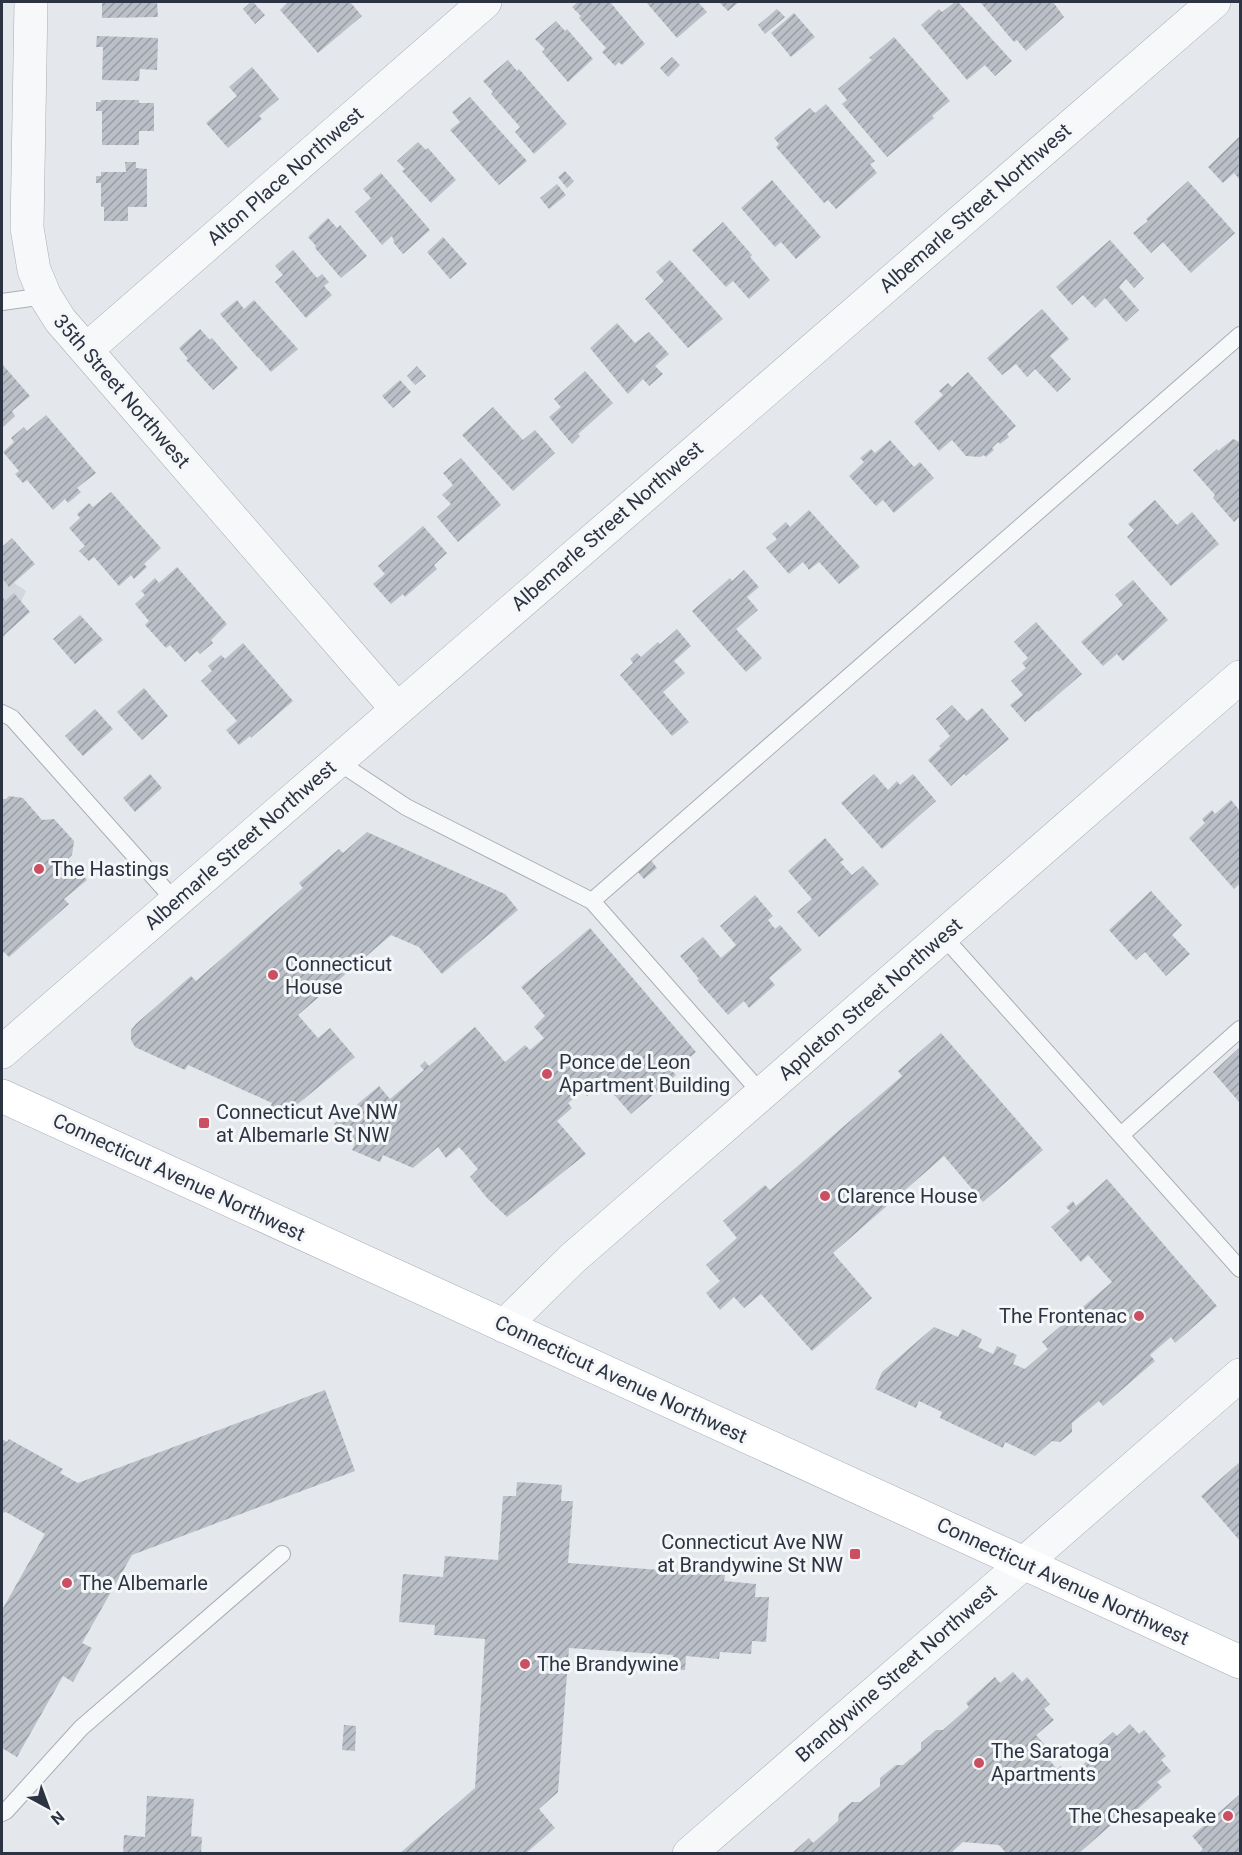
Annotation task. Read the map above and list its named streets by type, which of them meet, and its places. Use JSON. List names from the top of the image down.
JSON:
{
  "streets": {
    "main road": ["Connecticut Avenue Northwest"],
    "street": [
      "Alton Place Northwest",
      "Albemarle Street Northwest",
      "35th Street Northwest",
      "Appleton Street Northwest",
      "Brandywine Street Northwest"
    ]
  },
  "crossings": [
    ["Alton Place Northwest", "35th Street Northwest"],
    ["Albemarle Street Northwest", "35th Street Northwest"],
    ["Appleton Street Northwest", "Connecticut Avenue Northwest"],
    ["Connecticut Avenue Northwest", "Brandywine Street Northwest"]
  ],
  "places": {
    "other": [
      "The Hastings",
      "Connecticut House",
      "Ponce de Leon Apartment Building",
      "Clarence House",
      "The Frontenac",
      "The Albemarle",
      "The Brandywine",
      "The Saratoga Apartments",
      "The Chesapeake"
    ],
    "transit": ["Connecticut Ave NW at Albemarle St NW", "Connecticut Ave NW at Brandywine St NW"]
  },
  "north": "bottom right"
}
